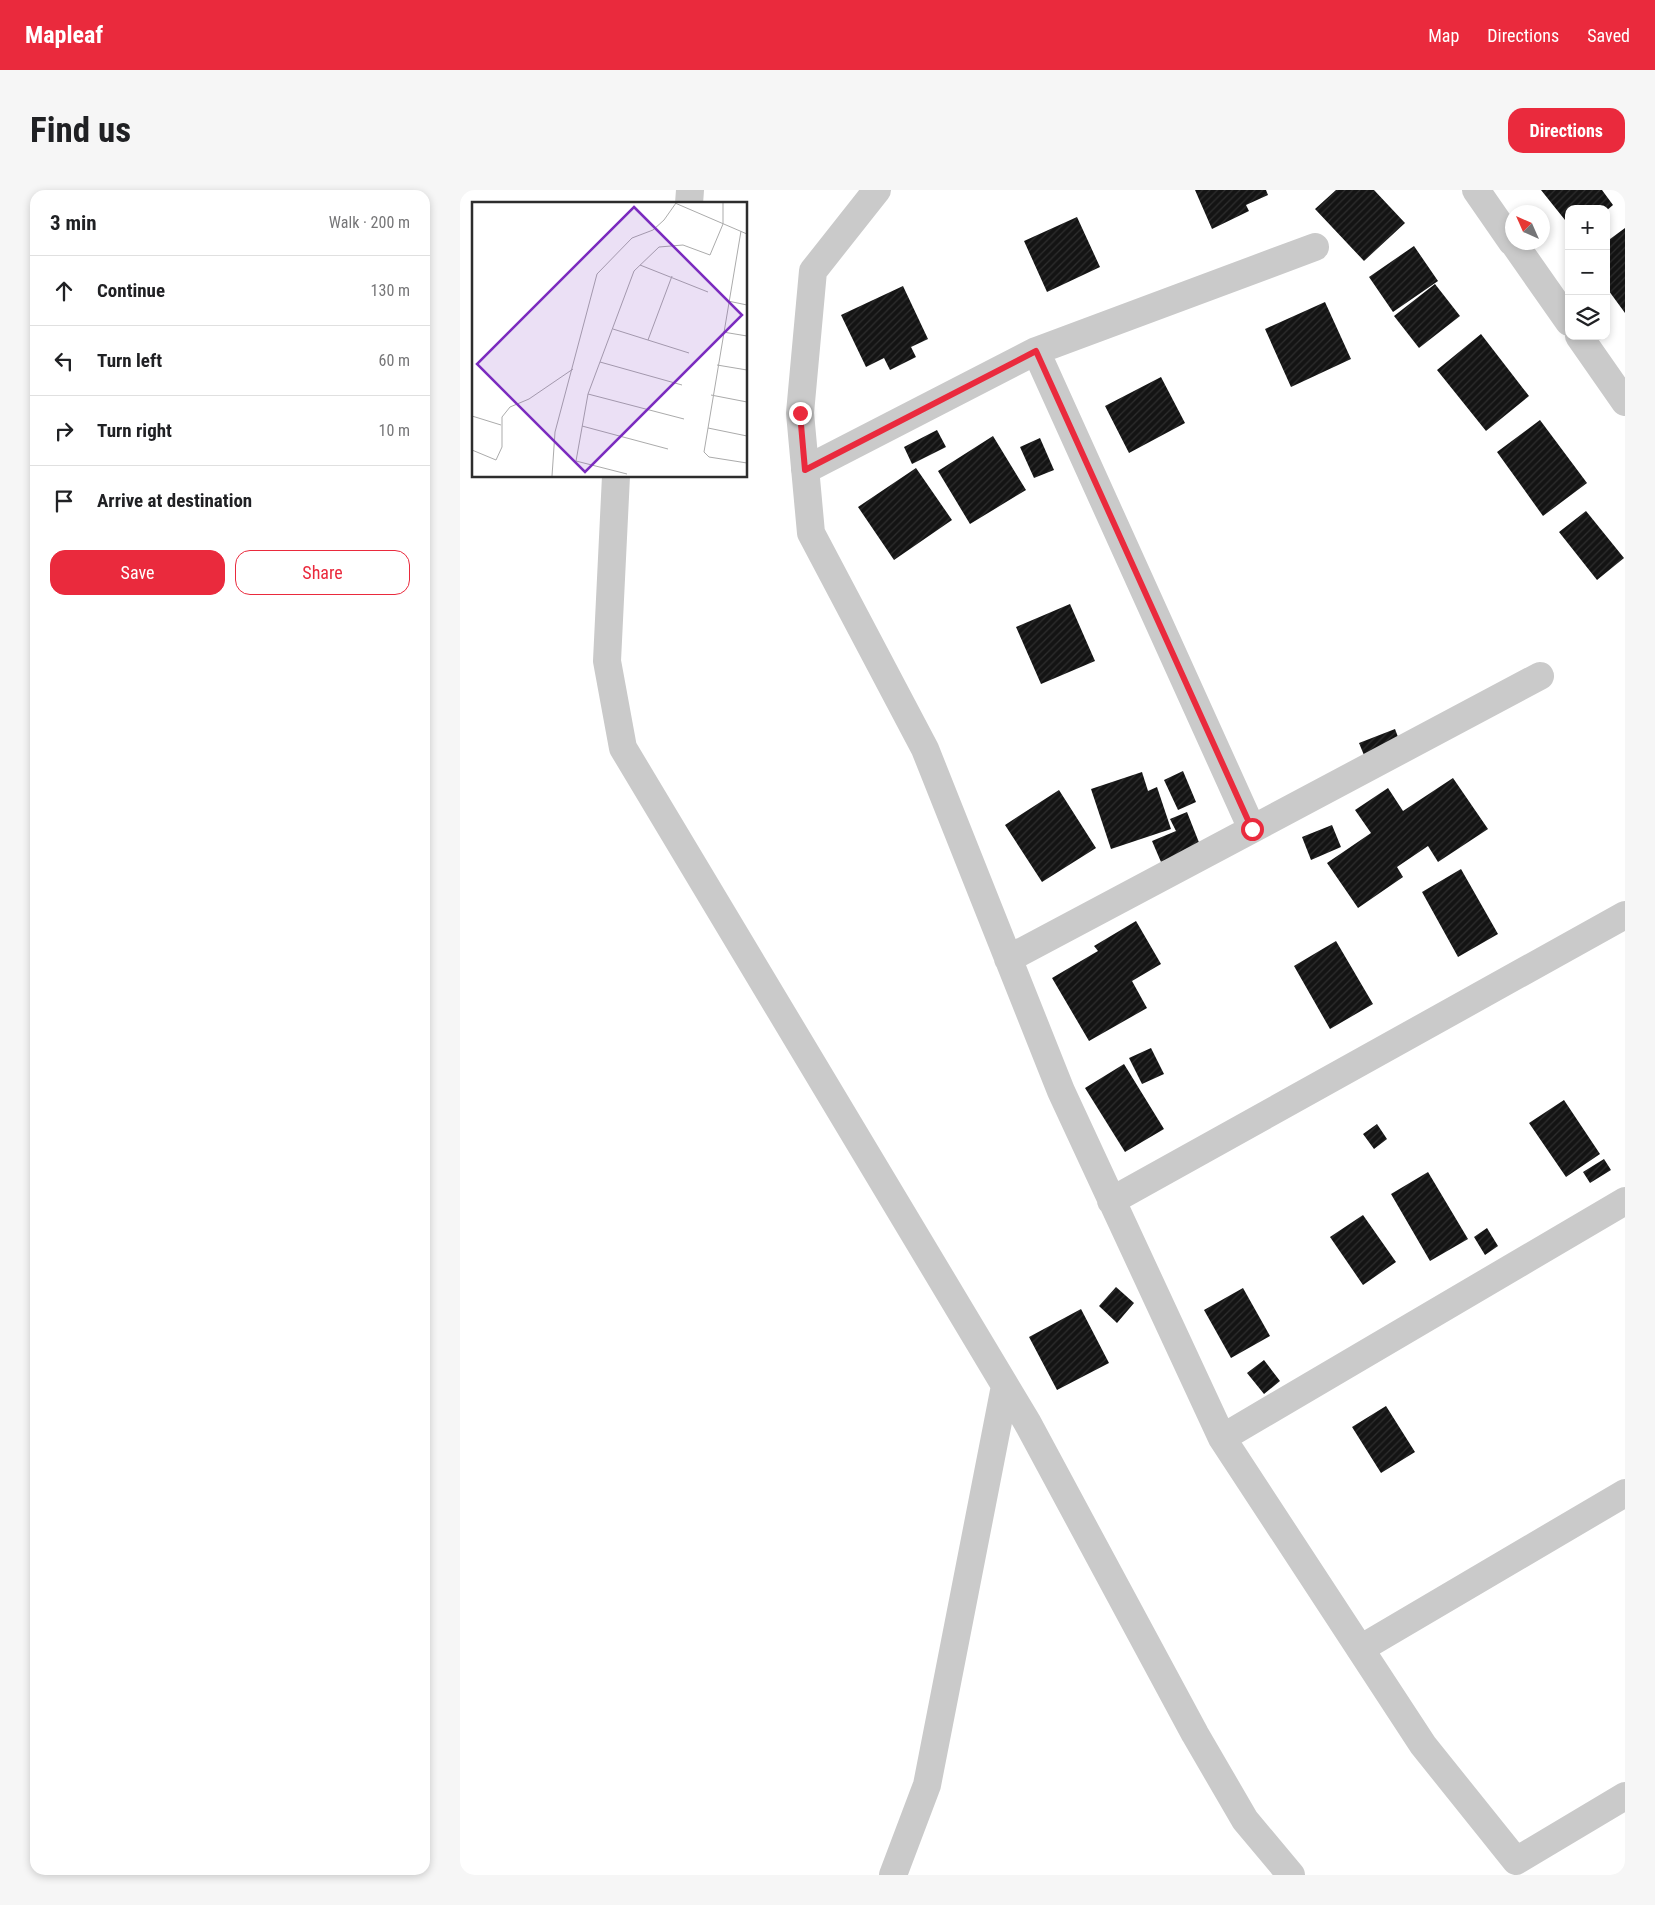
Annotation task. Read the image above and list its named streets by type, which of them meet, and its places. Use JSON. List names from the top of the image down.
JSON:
{
  "north": "top left",
  "page": {
    "header": "Mapleaf",
    "nav": ["Map", "Directions", "Saved"],
    "buttons": [
      "Directions",
      ["Save", "Share"]
    ],
    "title": "Find us",
    "heading": ["3 min", "Walk · 200 m"],
    "map_buttons": ["+", "−"],
    "list": [
      ["Continue", "130 m"],
      ["Turn left", "60 m"],
      ["Turn right", "10 m"],
      "Arrive at destination"
    ]
  }
}
